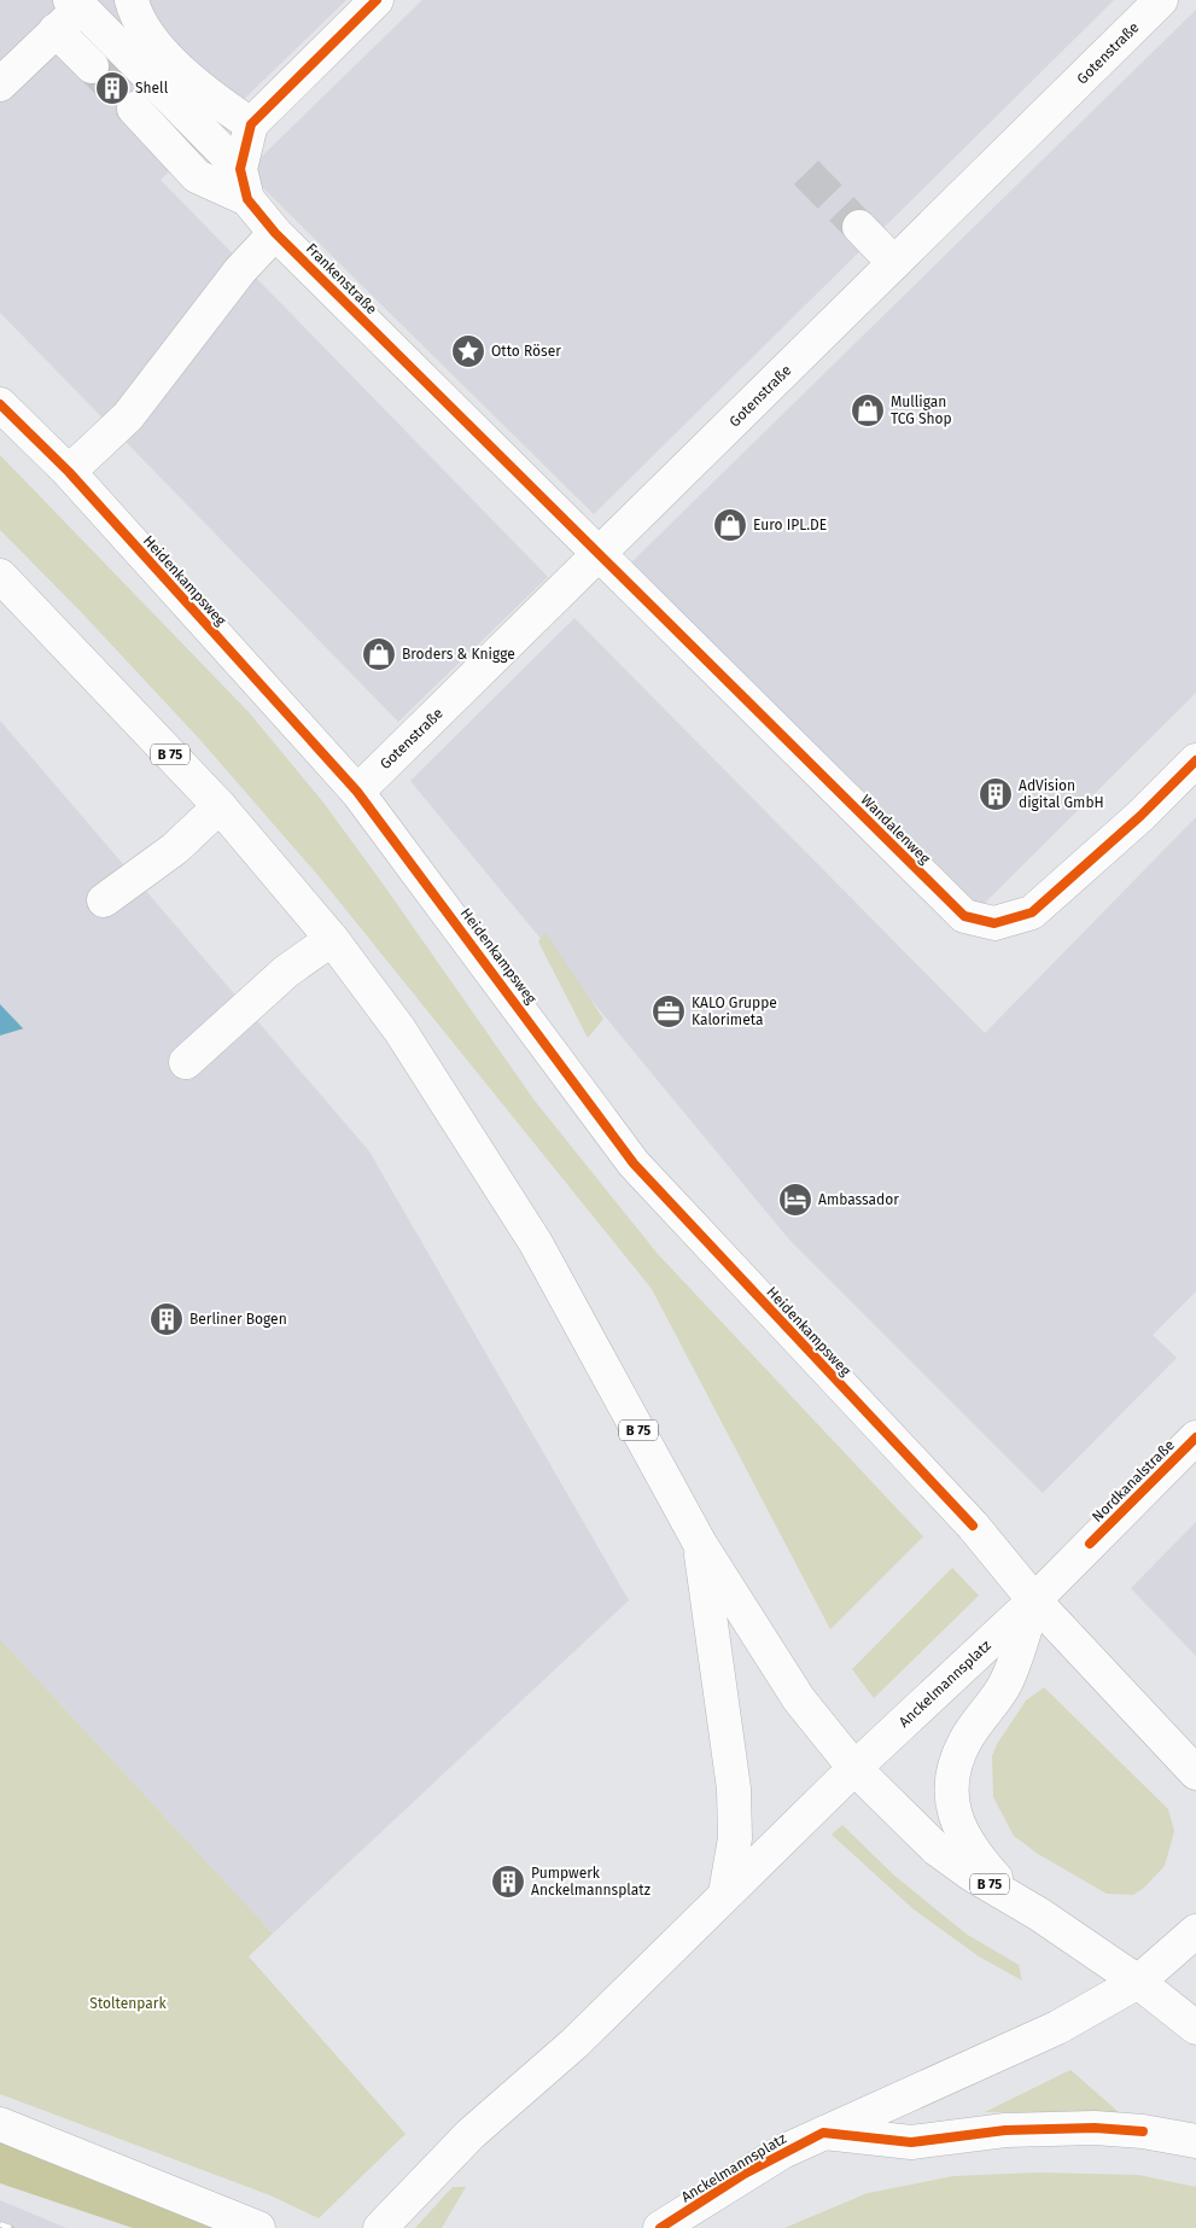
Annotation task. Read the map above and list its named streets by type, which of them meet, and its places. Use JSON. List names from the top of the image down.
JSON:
{
  "streets": {
    "main road": [
      "Gotenstraße",
      "Frankenstraße",
      "Heidenkampsweg",
      "B 75",
      "Wandalenweg",
      "Nordkanalstraße",
      "Anckelmannsplatz"
    ]
  },
  "crossings": [
    ["Gotenstraße", "Frankenstraße"],
    ["Gotenstraße", "Heidenkampsweg"],
    ["Gotenstraße", "Wandalenweg"],
    ["Frankenstraße", "Wandalenweg"],
    ["Heidenkampsweg", "Nordkanalstraße"],
    ["Heidenkampsweg", "Anckelmannsplatz"],
    ["B 75", "Anckelmannsplatz"],
    ["Nordkanalstraße", "Anckelmannsplatz"]
  ],
  "parks": ["Stoltenpark"],
  "places": {
    "building": [
      "Shell",
      "AdVision digital GmbH",
      "Berliner Bogen",
      "Pumpwerk Anckelmannsplatz"
    ],
    "place": ["Otto Röser"],
    "shop": ["Mulligan TCG Shop", "Euro IPL.DE", "Broders & Knigge"],
    "office": ["KALO Gruppe Kalorimeta"],
    "hotel": ["Ambassador"]
  }
}
